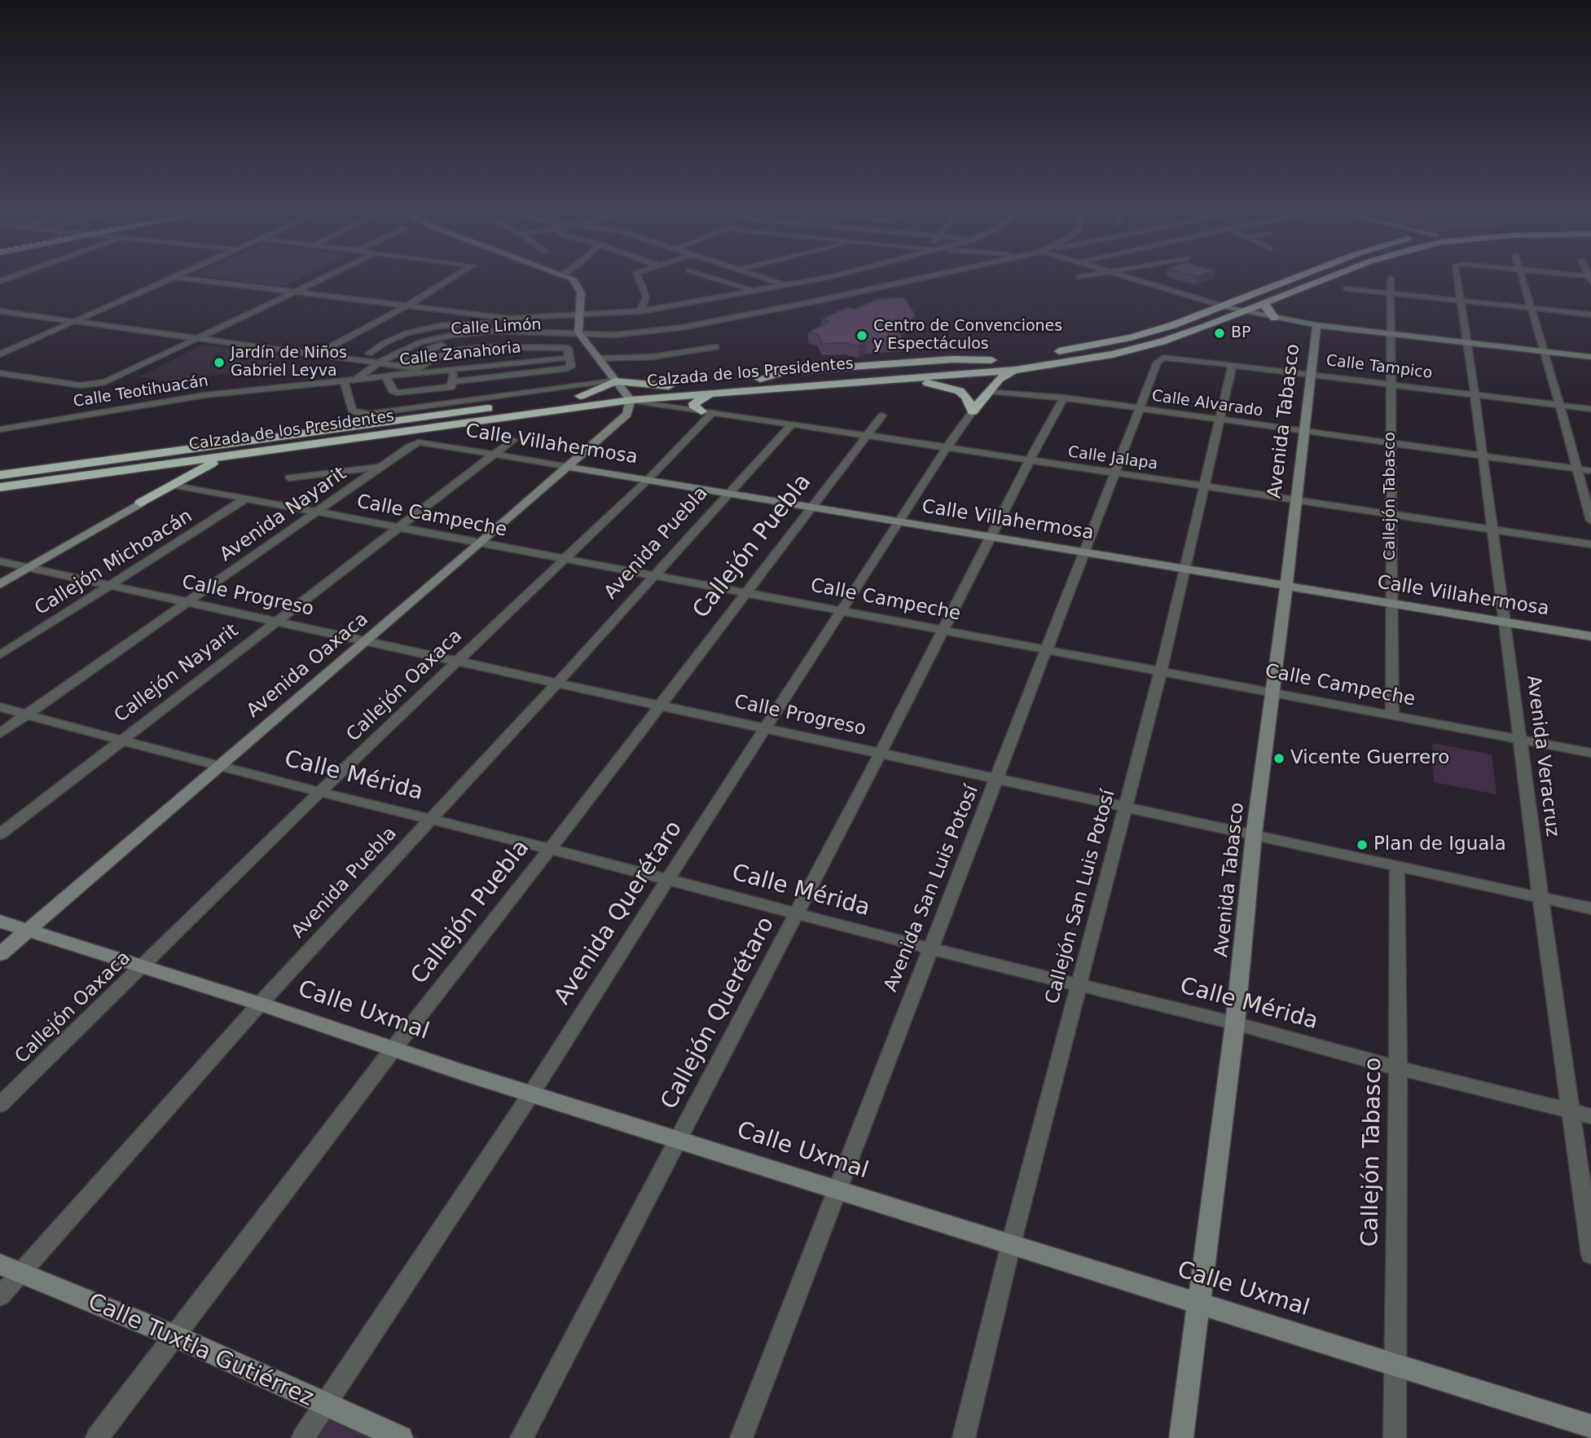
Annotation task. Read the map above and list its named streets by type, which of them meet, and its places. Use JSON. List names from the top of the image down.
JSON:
{
  "streets": {
    "highway": ["Calzada de los Presidentes"],
    "street": [
      "Calle Limón",
      "Calle Zanahoria",
      "Calle Tampico",
      "Calle Teotihuacán",
      "Calle Alvarado",
      "Avenida Tabasco",
      "Calle Villahermosa",
      "Calle Jalapa",
      "Callejón Tabasco",
      "Avenida Nayarit",
      "Calle Campeche",
      "Avenida Puebla",
      "Callejón Puebla",
      "Callejón Michoacán",
      "Calle Progreso",
      "Avenida Oaxaca",
      "Callejón Nayarit",
      "Callejón Oaxaca",
      "Avenida Veracruz",
      "Calle Mérida",
      "Avenida San Luis Potosí",
      "Callejón San Luis Potosí",
      "Avenida Querétaro",
      "Calle Uxmal",
      "Callejón Querétaro",
      "Calle Tuxtla Gutiérrez"
    ]
  },
  "crossings": [
    ["Calle Limón", "Calle Zanahoria"],
    ["Calle Zanahoria", "Calle Teotihuacán"],
    ["Calle Tampico", "Avenida Tabasco"],
    ["Calle Tampico", "Callejón Tabasco"],
    ["Calle Tampico", "Avenida Veracruz"],
    ["Calle Tampico", "Avenida San Luis Potosí"],
    ["Calle Tampico", "Callejón San Luis Potosí"],
    ["Calzada de los Presidentes", "Calle Jalapa"],
    ["Calzada de los Presidentes", "Avenida Oaxaca"],
    ["Calle Alvarado", "Avenida Tabasco"],
    ["Calle Alvarado", "Callejón Tabasco"],
    ["Calle Alvarado", "Avenida Veracruz"],
    ["Calle Alvarado", "Avenida San Luis Potosí"],
    ["Calle Alvarado", "Callejón San Luis Potosí"],
    ["Calle Alvarado", "Callejón Querétaro"],
    ["Avenida Tabasco", "Calle Villahermosa"],
    ["Avenida Tabasco", "Calle Jalapa"],
    ["Avenida Tabasco", "Calle Campeche"],
    ["Avenida Tabasco", "Calle Progreso"],
    ["Avenida Tabasco", "Calle Mérida"],
    ["Avenida Tabasco", "Calle Uxmal"],
    ["Calle Villahermosa", "Callejón Tabasco"],
    ["Calle Villahermosa", "Avenida Nayarit"],
    ["Calle Villahermosa", "Avenida Puebla"],
    ["Calle Villahermosa", "Callejón Puebla"],
    ["Calle Villahermosa", "Avenida Oaxaca"],
    ["Calle Villahermosa", "Callejón Nayarit"],
    ["Calle Villahermosa", "Callejón Oaxaca"],
    ["Calle Villahermosa", "Avenida Veracruz"],
    ["Calle Villahermosa", "Avenida San Luis Potosí"],
    ["Calle Villahermosa", "Callejón San Luis Potosí"],
    ["Calle Villahermosa", "Avenida Querétaro"],
    ["Calle Villahermosa", "Callejón Querétaro"],
    ["Calle Jalapa", "Callejón Tabasco"],
    ["Calle Jalapa", "Avenida Puebla"],
    ["Calle Jalapa", "Callejón Puebla"],
    ["Calle Jalapa", "Avenida Oaxaca"],
    ["Calle Jalapa", "Callejón Oaxaca"],
    ["Calle Jalapa", "Avenida Veracruz"],
    ["Calle Jalapa", "Avenida San Luis Potosí"],
    ["Calle Jalapa", "Callejón San Luis Potosí"],
    ["Calle Jalapa", "Avenida Querétaro"],
    ["Calle Jalapa", "Callejón Querétaro"],
    ["Callejón Tabasco", "Calle Campeche"],
    ["Callejón Tabasco", "Calle Progreso"],
    ["Callejón Tabasco", "Calle Mérida"],
    ["Callejón Tabasco", "Calle Uxmal"],
    ["Avenida Nayarit", "Calle Campeche"],
    ["Avenida Nayarit", "Calle Progreso"],
    ["Avenida Nayarit", "Calle Mérida"],
    ["Calle Campeche", "Avenida Puebla"],
    ["Calle Campeche", "Callejón Puebla"],
    ["Calle Campeche", "Callejón Michoacán"],
    ["Calle Campeche", "Avenida Oaxaca"],
    ["Calle Campeche", "Callejón Nayarit"],
    ["Calle Campeche", "Callejón Oaxaca"],
    ["Calle Campeche", "Avenida Veracruz"],
    ["Calle Campeche", "Avenida San Luis Potosí"],
    ["Calle Campeche", "Callejón San Luis Potosí"],
    ["Calle Campeche", "Avenida Querétaro"],
    ["Calle Campeche", "Callejón Querétaro"],
    ["Avenida Puebla", "Calle Progreso"],
    ["Avenida Puebla", "Calle Mérida"],
    ["Avenida Puebla", "Calle Uxmal"],
    ["Avenida Puebla", "Calle Tuxtla Gutiérrez"],
    ["Callejón Puebla", "Calle Progreso"],
    ["Callejón Puebla", "Calle Mérida"],
    ["Callejón Puebla", "Calle Uxmal"],
    ["Callejón Puebla", "Calle Tuxtla Gutiérrez"],
    ["Callejón Michoacán", "Calle Progreso"],
    ["Calle Progreso", "Avenida Oaxaca"],
    ["Calle Progreso", "Callejón Nayarit"],
    ["Calle Progreso", "Callejón Oaxaca"],
    ["Calle Progreso", "Avenida Veracruz"],
    ["Calle Progreso", "Avenida San Luis Potosí"],
    ["Calle Progreso", "Callejón San Luis Potosí"],
    ["Calle Progreso", "Avenida Querétaro"],
    ["Calle Progreso", "Callejón Querétaro"],
    ["Avenida Oaxaca", "Calle Mérida"],
    ["Avenida Oaxaca", "Calle Uxmal"],
    ["Callejón Nayarit", "Calle Mérida"],
    ["Callejón Oaxaca", "Calle Mérida"],
    ["Callejón Oaxaca", "Calle Uxmal"],
    ["Avenida Veracruz", "Calle Mérida"],
    ["Calle Mérida", "Avenida San Luis Potosí"],
    ["Calle Mérida", "Callejón San Luis Potosí"],
    ["Calle Mérida", "Avenida Querétaro"],
    ["Calle Mérida", "Callejón Querétaro"],
    ["Avenida San Luis Potosí", "Calle Uxmal"],
    ["Callejón San Luis Potosí", "Calle Uxmal"],
    ["Avenida Querétaro", "Calle Uxmal"],
    ["Avenida Querétaro", "Calle Tuxtla Gutiérrez"],
    ["Calle Uxmal", "Callejón Querétaro"]
  ],
  "places": [
    "BP",
    "Centro de Convenciones y Espectáculos",
    "Jardín de Niños Gabriel Leyva",
    "Vicente Guerrero",
    "Plan de Iguala"
  ]
}
